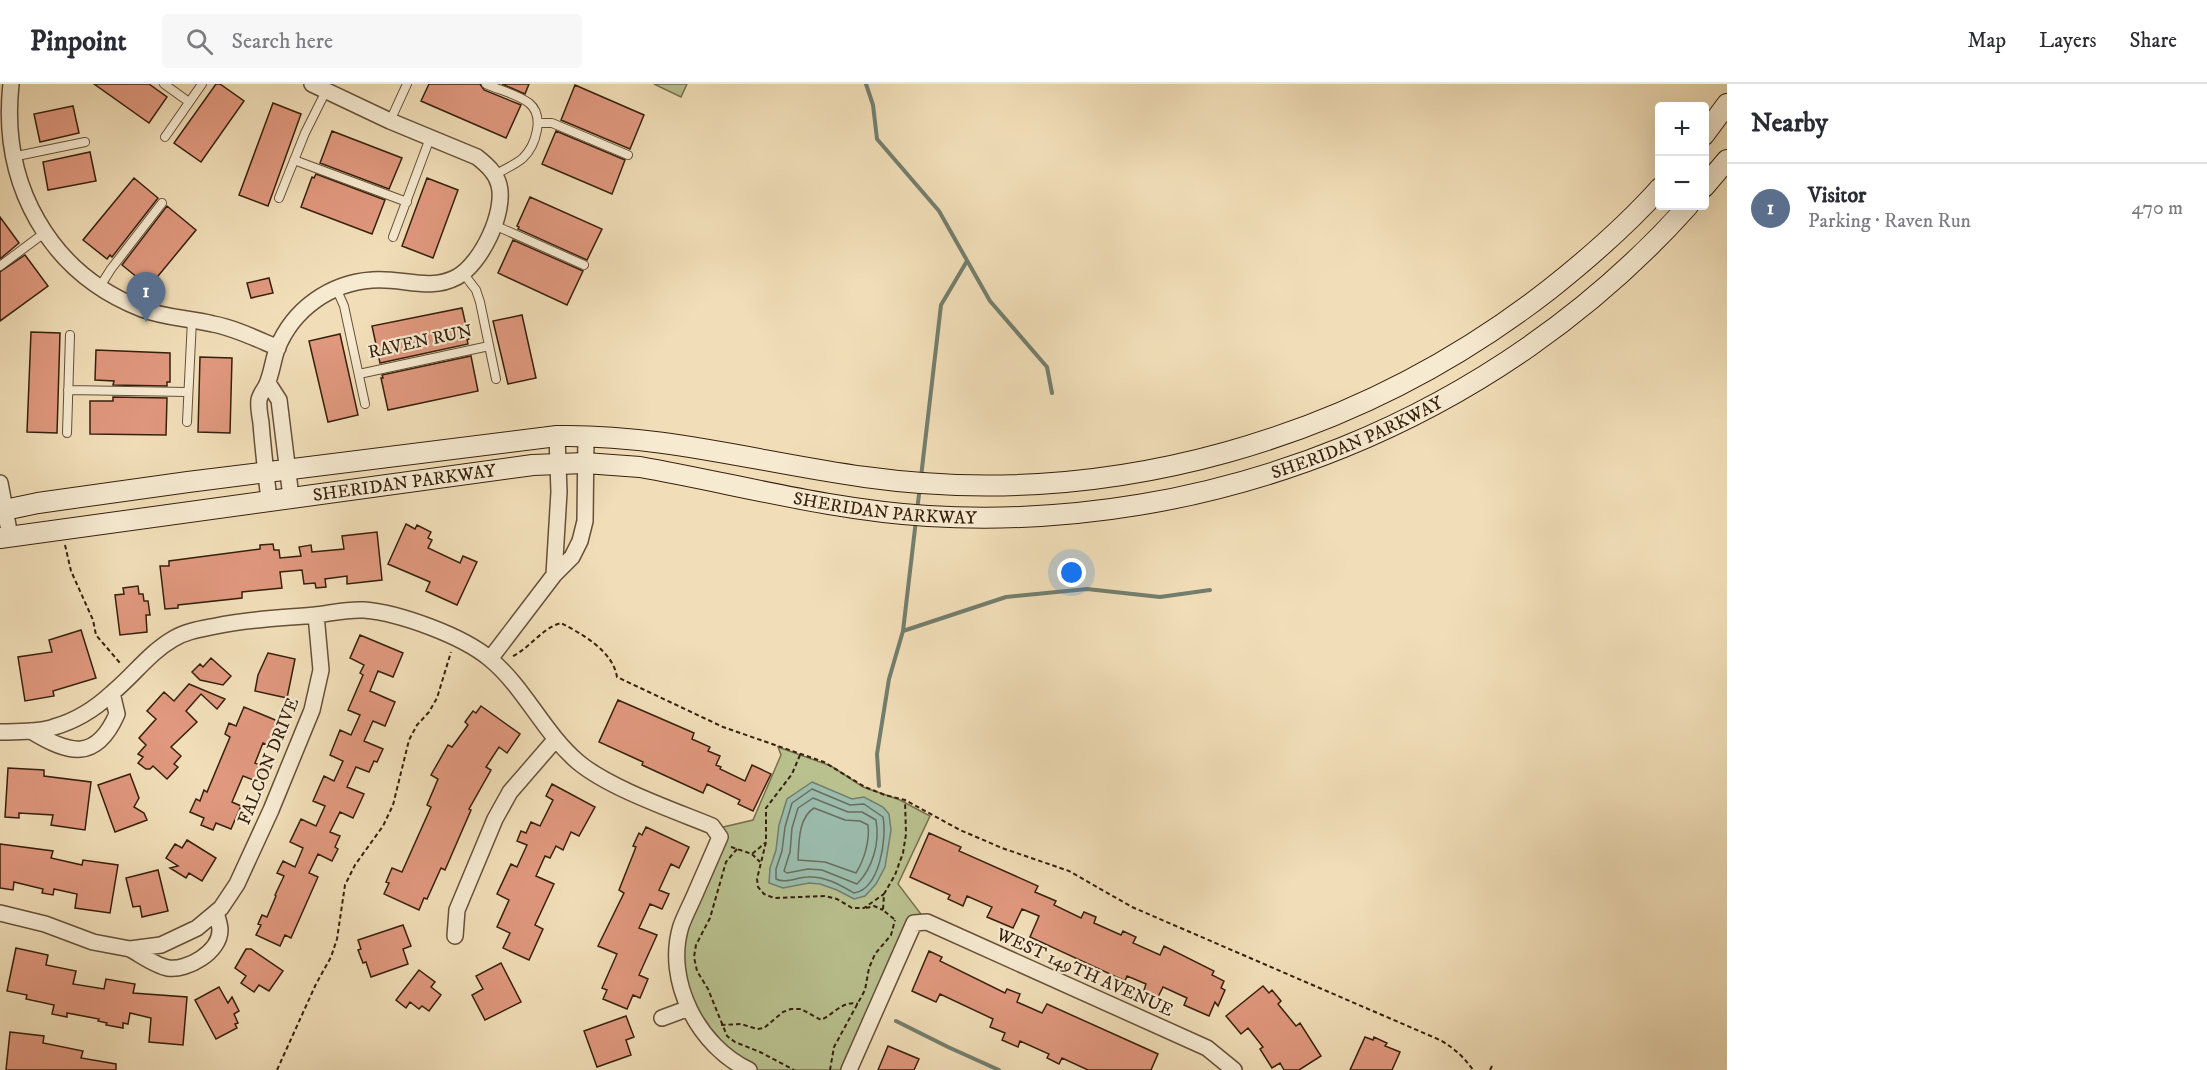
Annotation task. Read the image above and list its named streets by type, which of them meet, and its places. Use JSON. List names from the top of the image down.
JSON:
{
  "streets": {
    "main road": ["SHERIDAN PARKWAY"],
    "street": ["FALCON DRIVE", "WEST 149TH AVENUE"],
    "lane": ["RAVEN RUN"]
  },
  "page": {
    "header": "Pinpoint",
    "search": "Search here",
    "nav": ["Map", "Layers", "Share"],
    "heading": "Nearby",
    "map_buttons": ["+", "−"],
    "list": [
      {
        "mark": "1",
        "name": "Visitor",
        "note": "Parking · Raven Run",
        "value": "470 m"
      }
    ],
    "pins": "1"
  }
}
